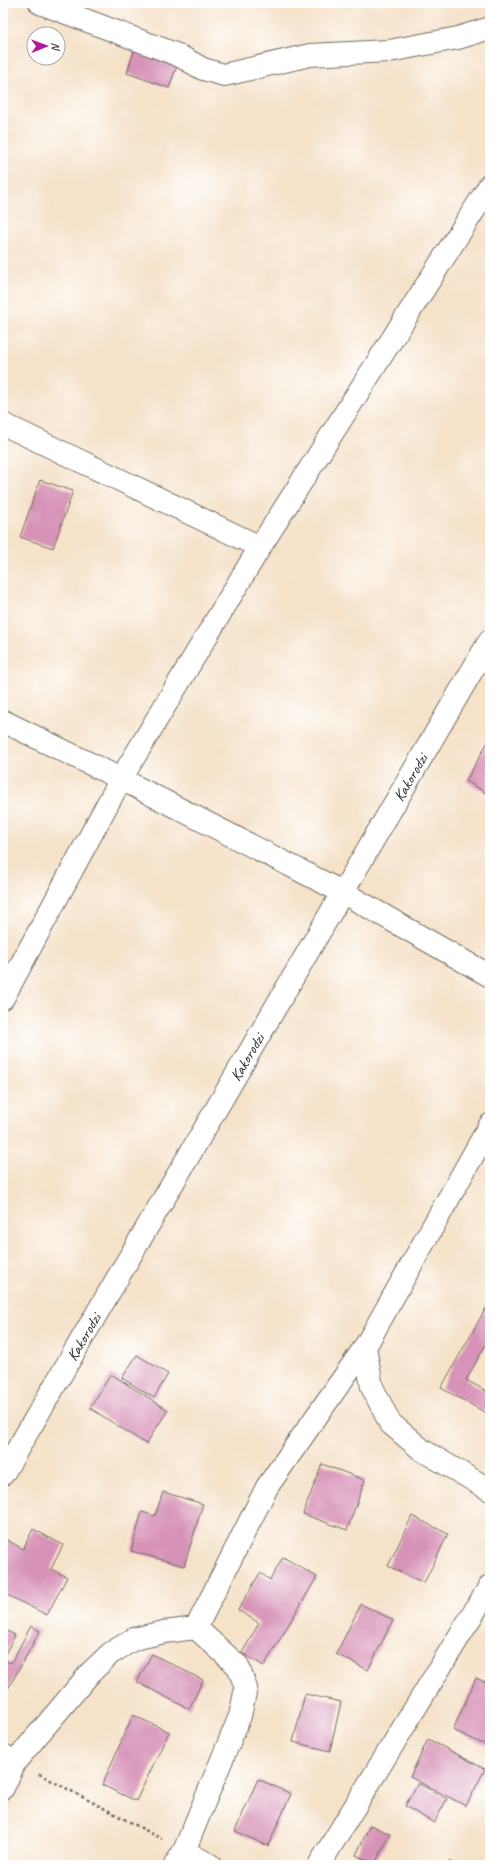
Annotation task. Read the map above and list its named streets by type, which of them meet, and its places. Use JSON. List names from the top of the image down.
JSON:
{
  "streets": {
    "street": ["Kakorodzi"]
  },
  "north": "right"
}
